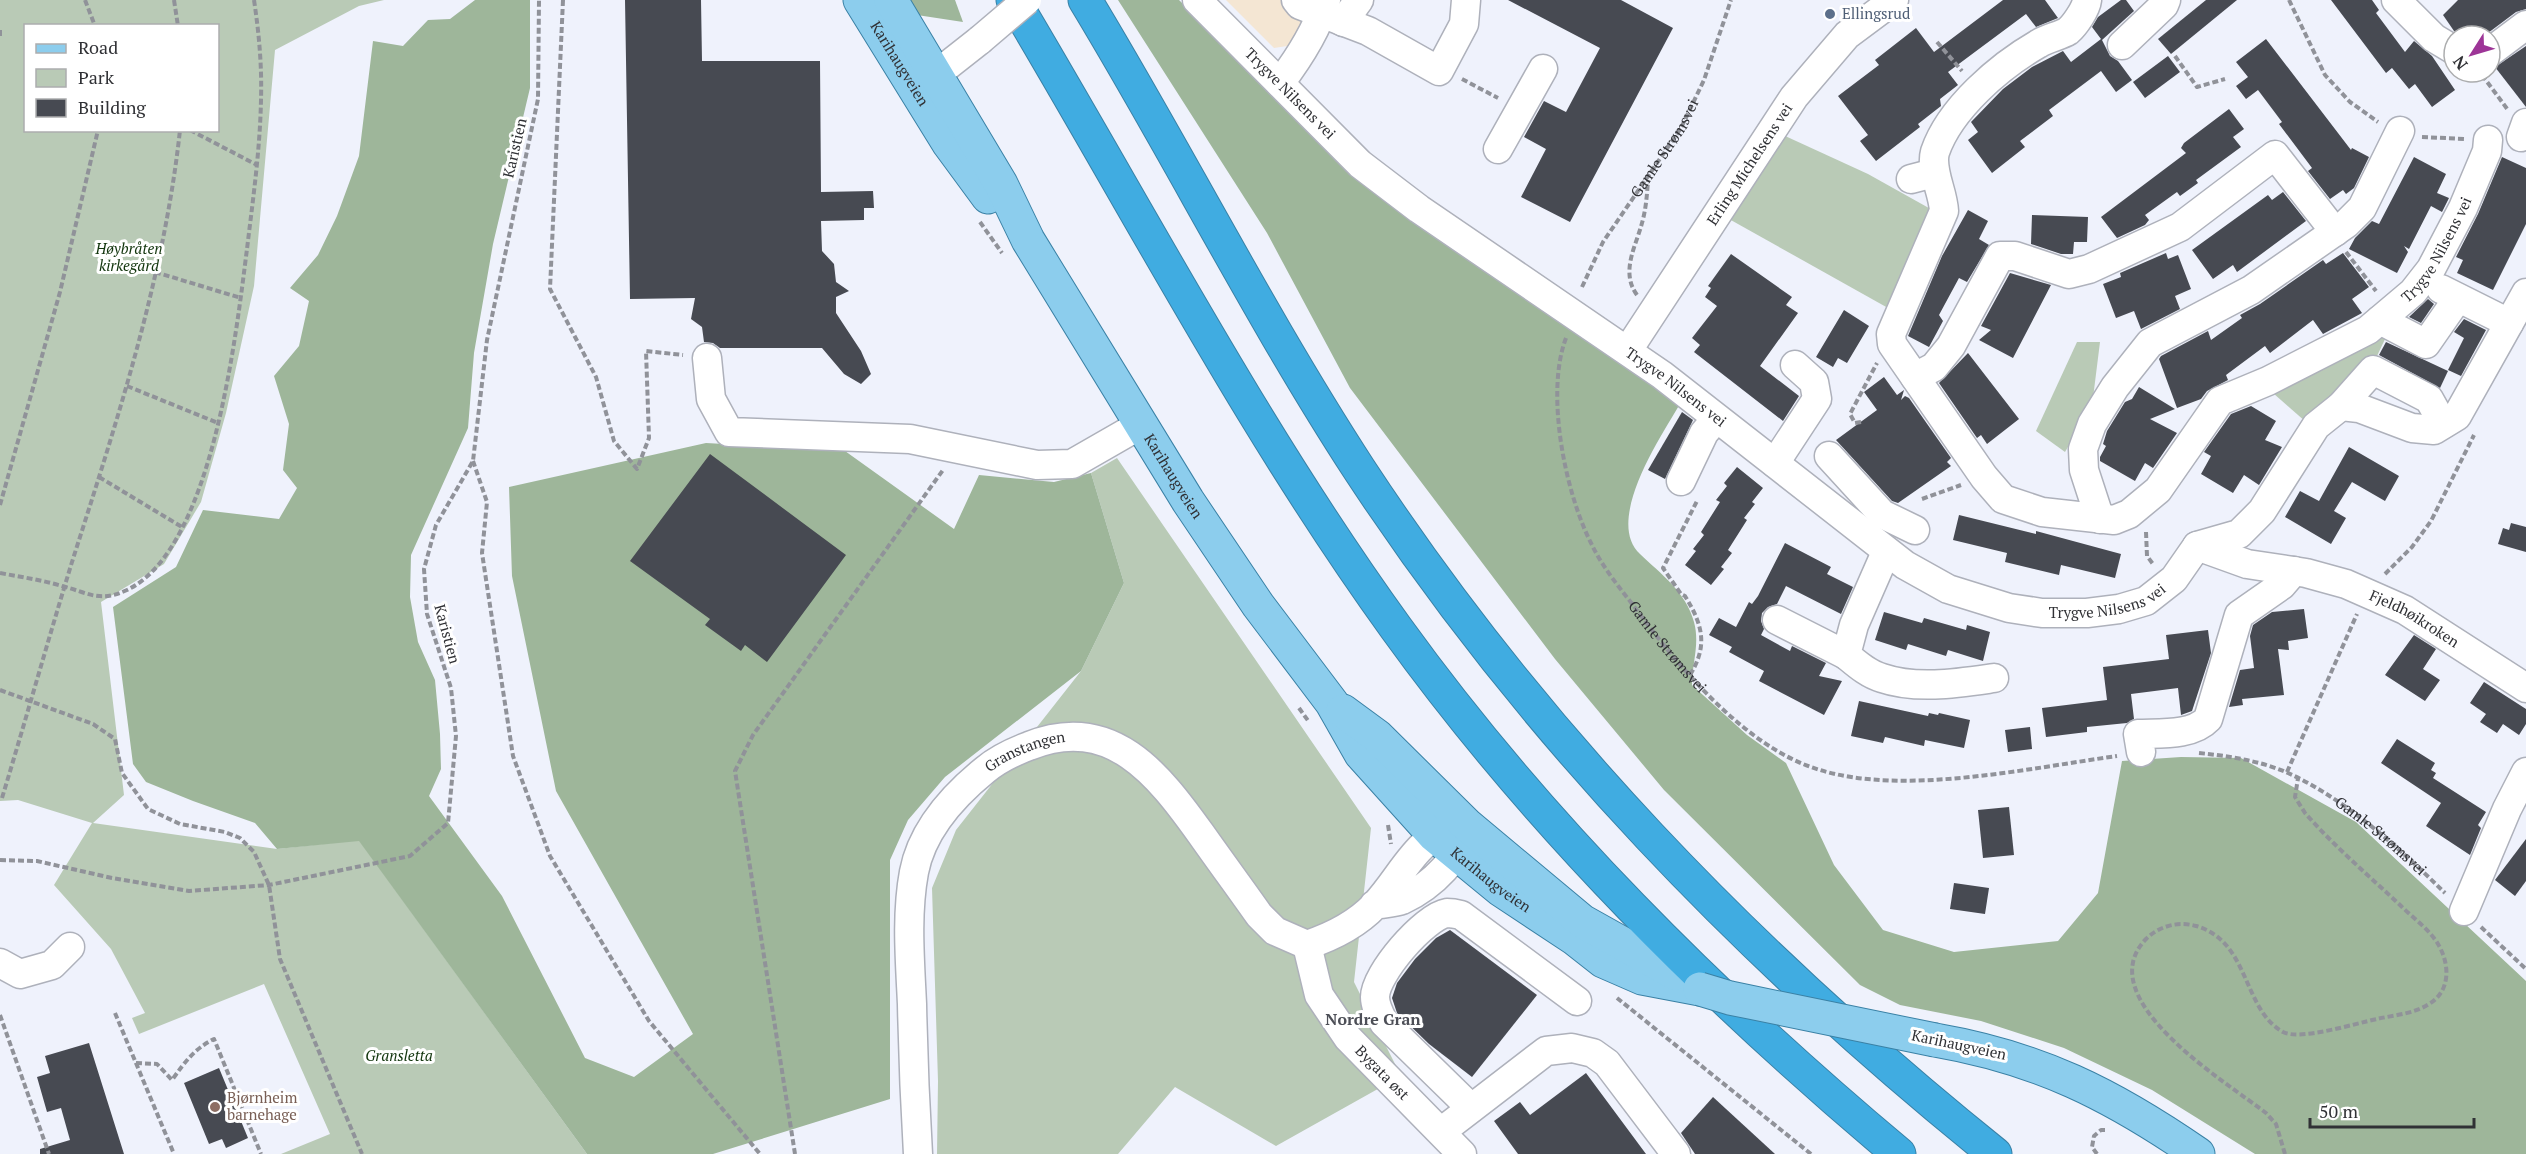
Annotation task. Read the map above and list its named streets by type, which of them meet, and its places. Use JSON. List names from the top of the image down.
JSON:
{
  "streets": {
    "main road": ["Karihaugveien"],
    "street": [
      "Trygve Nilsens vei",
      "Erling Michelsens vei",
      "Fjeldhøikroken",
      "Granstangen",
      "Bygata øst"
    ],
    "path": ["Gamle Strømsvei", "Karistien"]
  },
  "crossings": [
    ["Trygve Nilsens vei", "Erling Michelsens vei"],
    ["Gamle Strømsvei", "Fjeldhøikroken"],
    ["Granstangen", "Bygata øst"]
  ],
  "districts": ["Nordre Gran"],
  "parks": ["Høybråten kirkegård", "Gransletta"],
  "places": ["Ellingsrud", "Bjørnheim barnehage"],
  "legend": ["Road", "Park", "Building"],
  "scale_bar": "50 m",
  "north": "bottom left"
}
